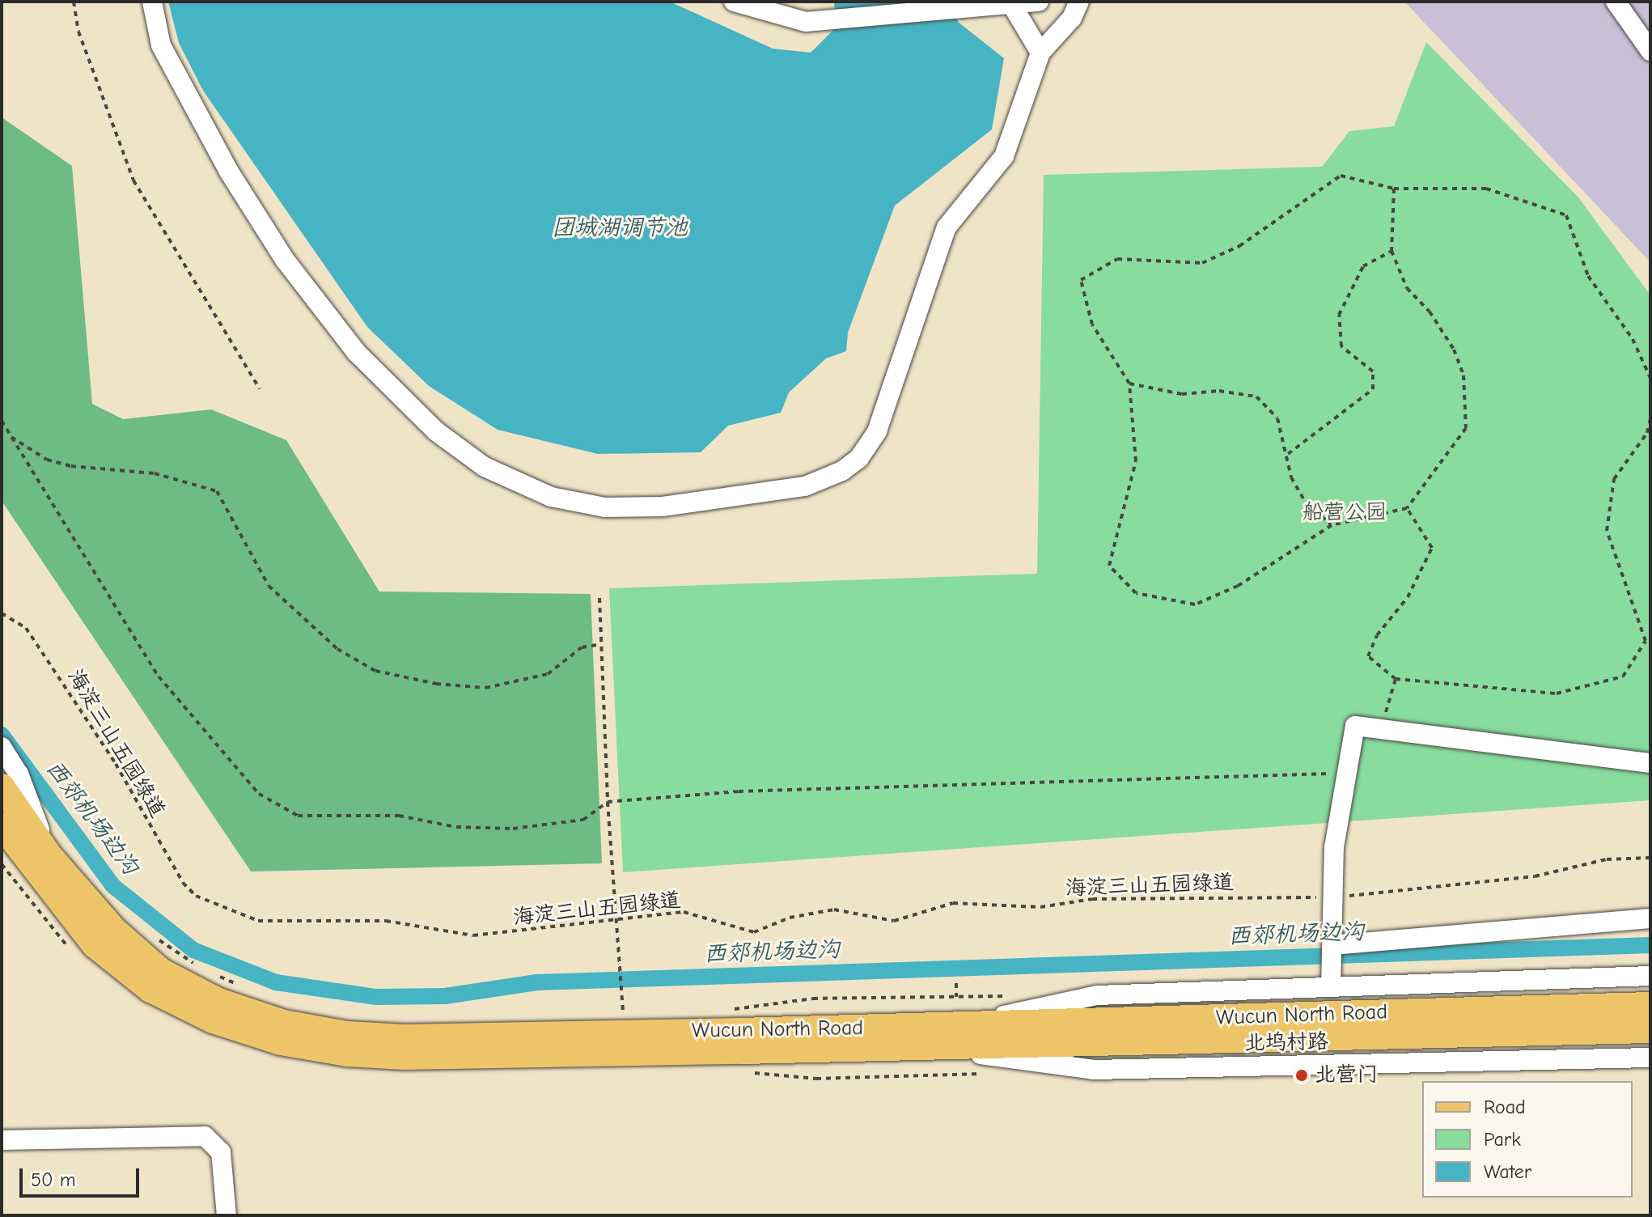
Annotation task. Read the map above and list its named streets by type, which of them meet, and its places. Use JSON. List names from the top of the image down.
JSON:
{
  "streets": {
    "main road": ["Wucun North Road"],
    "street": ["北坞村路"],
    "path": ["海淀三山五园绿道"]
  },
  "crossings": [
    ["Wucun North Road", "北坞村路"]
  ],
  "water": ["团城湖调节池", "西郊机场边沟"],
  "parks": ["船营公园"],
  "places": ["北营门"],
  "legend": ["Road", "Park", "Water"],
  "scale_bar": "50 m"
}
